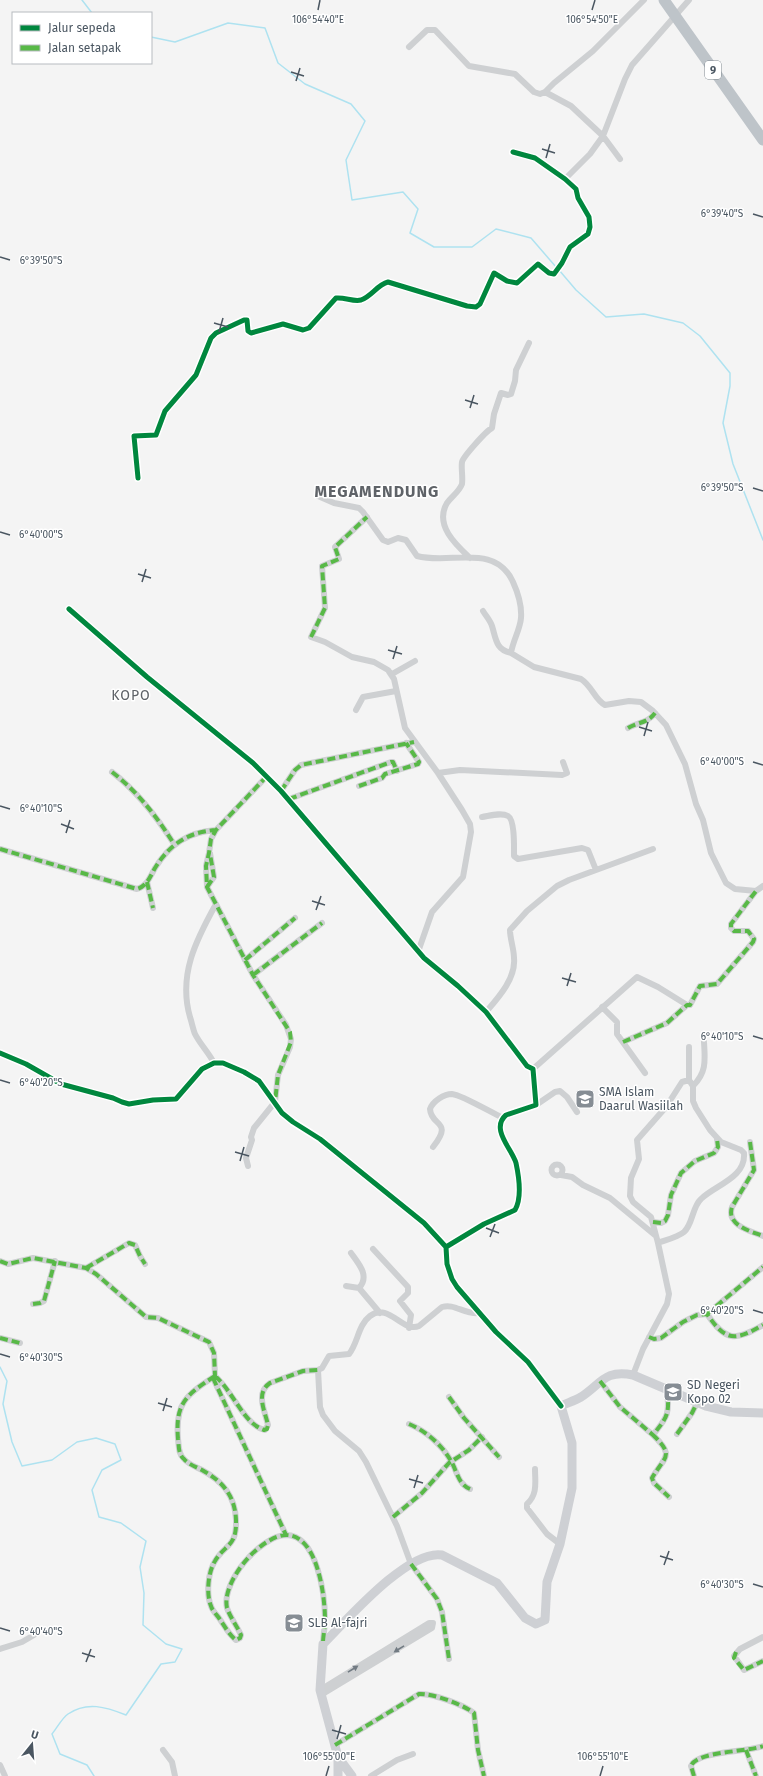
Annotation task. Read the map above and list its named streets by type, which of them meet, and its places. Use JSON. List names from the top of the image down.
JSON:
{
  "streets": {
    "highway": ["9"]
  },
  "districts": ["MEGAMENDUNG", "KOPO"],
  "places": {
    "school or university": ["SMA Islam Daarul Wasiilah", "SD Negeri Kopo 02", "SLB Al-fajri"]
  },
  "legend": ["Jalur sepeda", "Jalan setapak"],
  "north": "top",
  "coordinates": [
    "106°54'40\"E",
    "106°54'50\"E",
    "6°39'40\"S",
    "6°39'50\"S",
    "6°40'00\"S",
    "6°40'10\"S",
    "6°40'20\"S",
    "6°40'30\"S",
    "6°40'40\"S",
    "106°55'00\"E",
    "106°55'10\"E"
  ]
}
